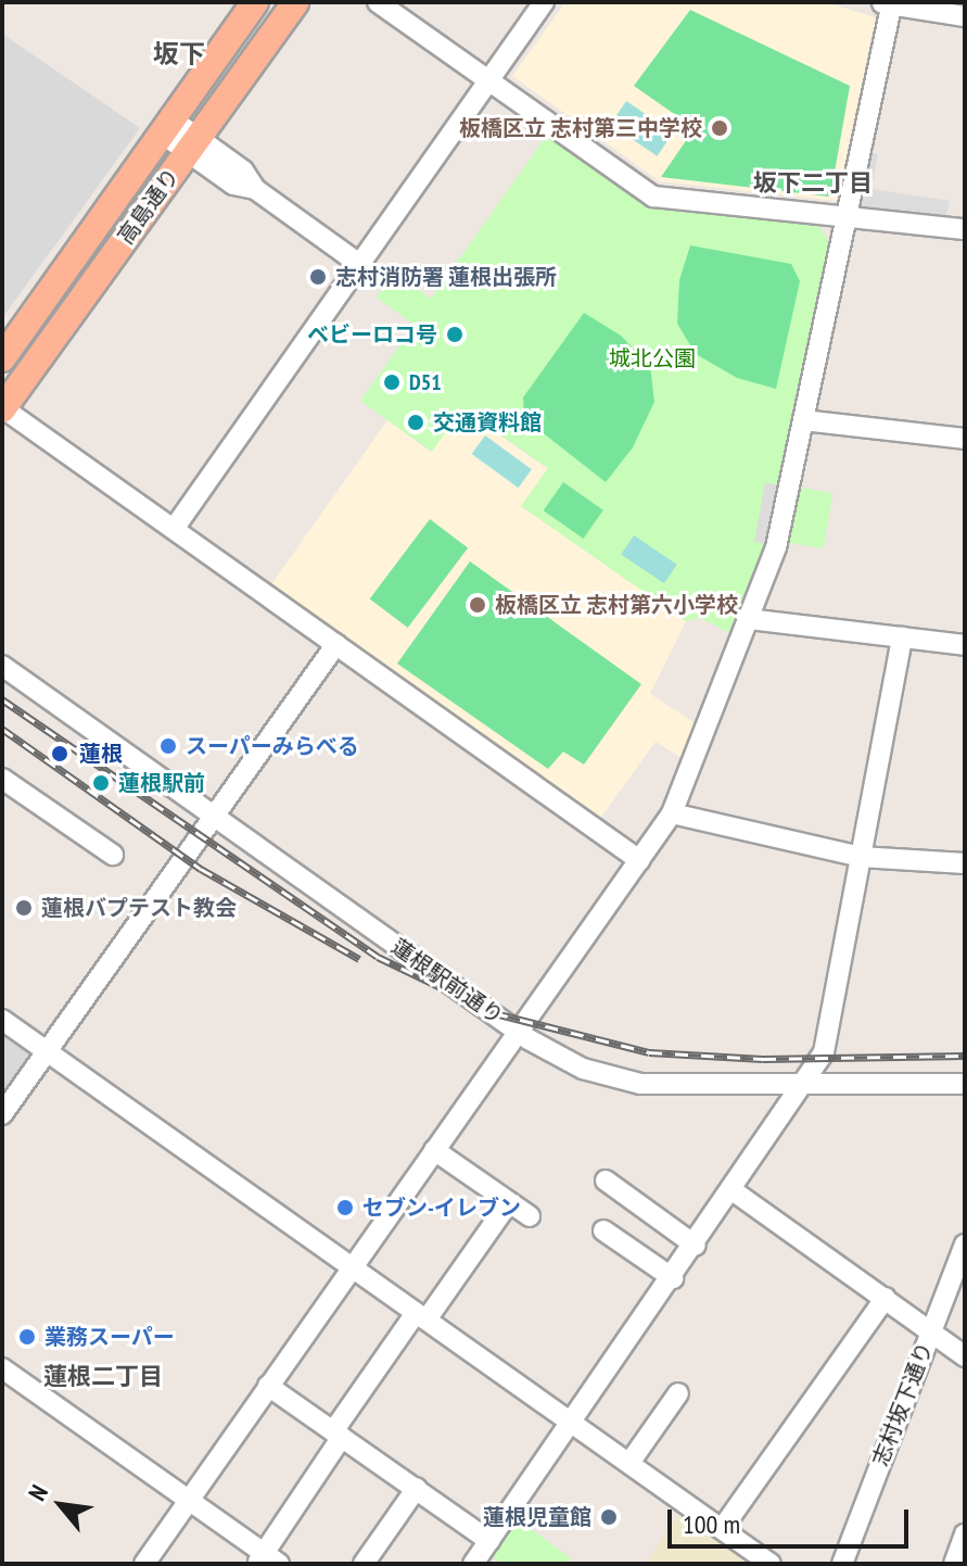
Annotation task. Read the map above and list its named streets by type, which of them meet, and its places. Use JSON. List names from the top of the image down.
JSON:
{
  "streets": {
    "main road": ["高島通り"],
    "street": ["蓮根駅前通り", "志村坂下通り"]
  },
  "districts": ["坂下", "坂下二丁目", "蓮根二丁目"],
  "parks": ["城北公園"],
  "places": [
    "板橋区立 志村第三中学校",
    "志村消防署 蓮根出張所",
    "ベビーロコ号",
    "D51",
    "交通資料館",
    "板橋区立 志村第六小学校",
    "スーパーみらべる",
    "蓮根",
    "蓮根駅前",
    "蓮根バプテスト教会",
    "セブン-イレブン",
    "業務スーパー",
    "蓮根児童館"
  ],
  "scale_bar": "100 m",
  "north": "top left"
}
